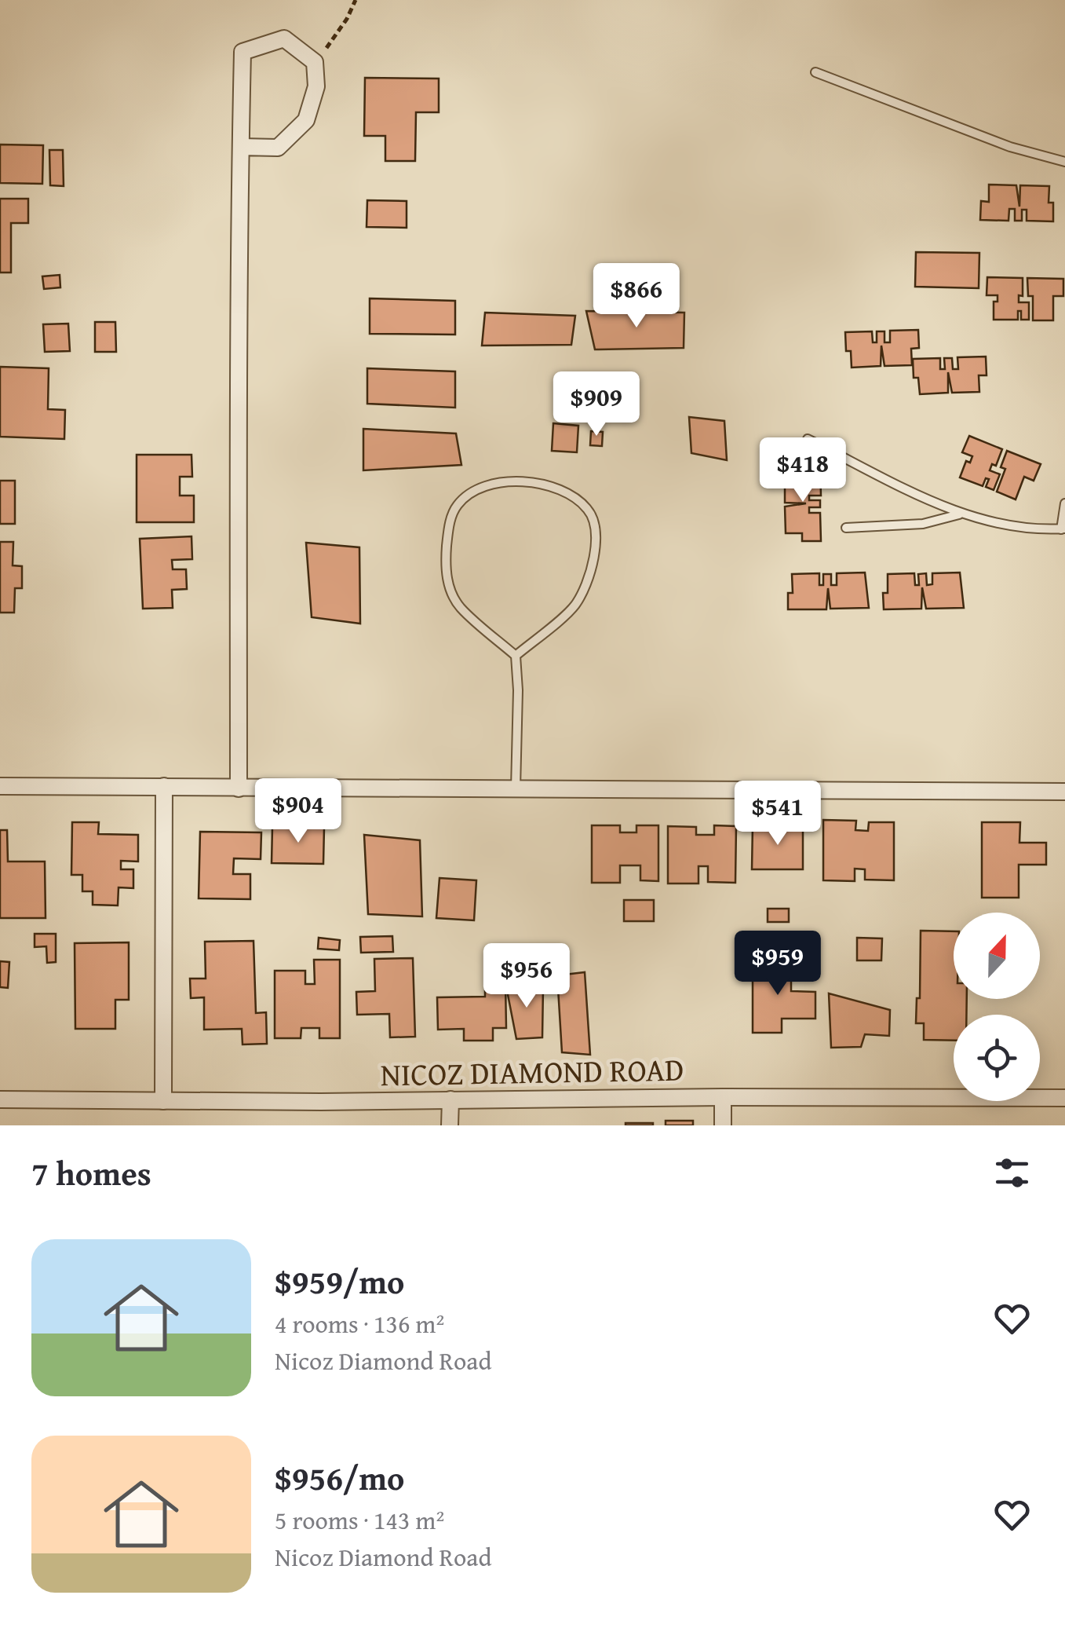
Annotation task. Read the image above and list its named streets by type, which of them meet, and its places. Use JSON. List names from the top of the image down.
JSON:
{
  "streets": {
    "street": ["NICOZ DIAMOND ROAD"]
  },
  "north": "top",
  "page": {
    "price": [
      "$866",
      "$909",
      "$418",
      "$904",
      "$541",
      "$959",
      "$956"
    ],
    "heading": "7 homes",
    "list": [
      {
        "name": "$959/mo",
        "note": "4 rooms · 136 m² · Nicoz Diamond Road"
      },
      {
        "name": "$956/mo",
        "note": "5 rooms · 143 m² · Nicoz Diamond Road"
      }
    ]
  }
}
